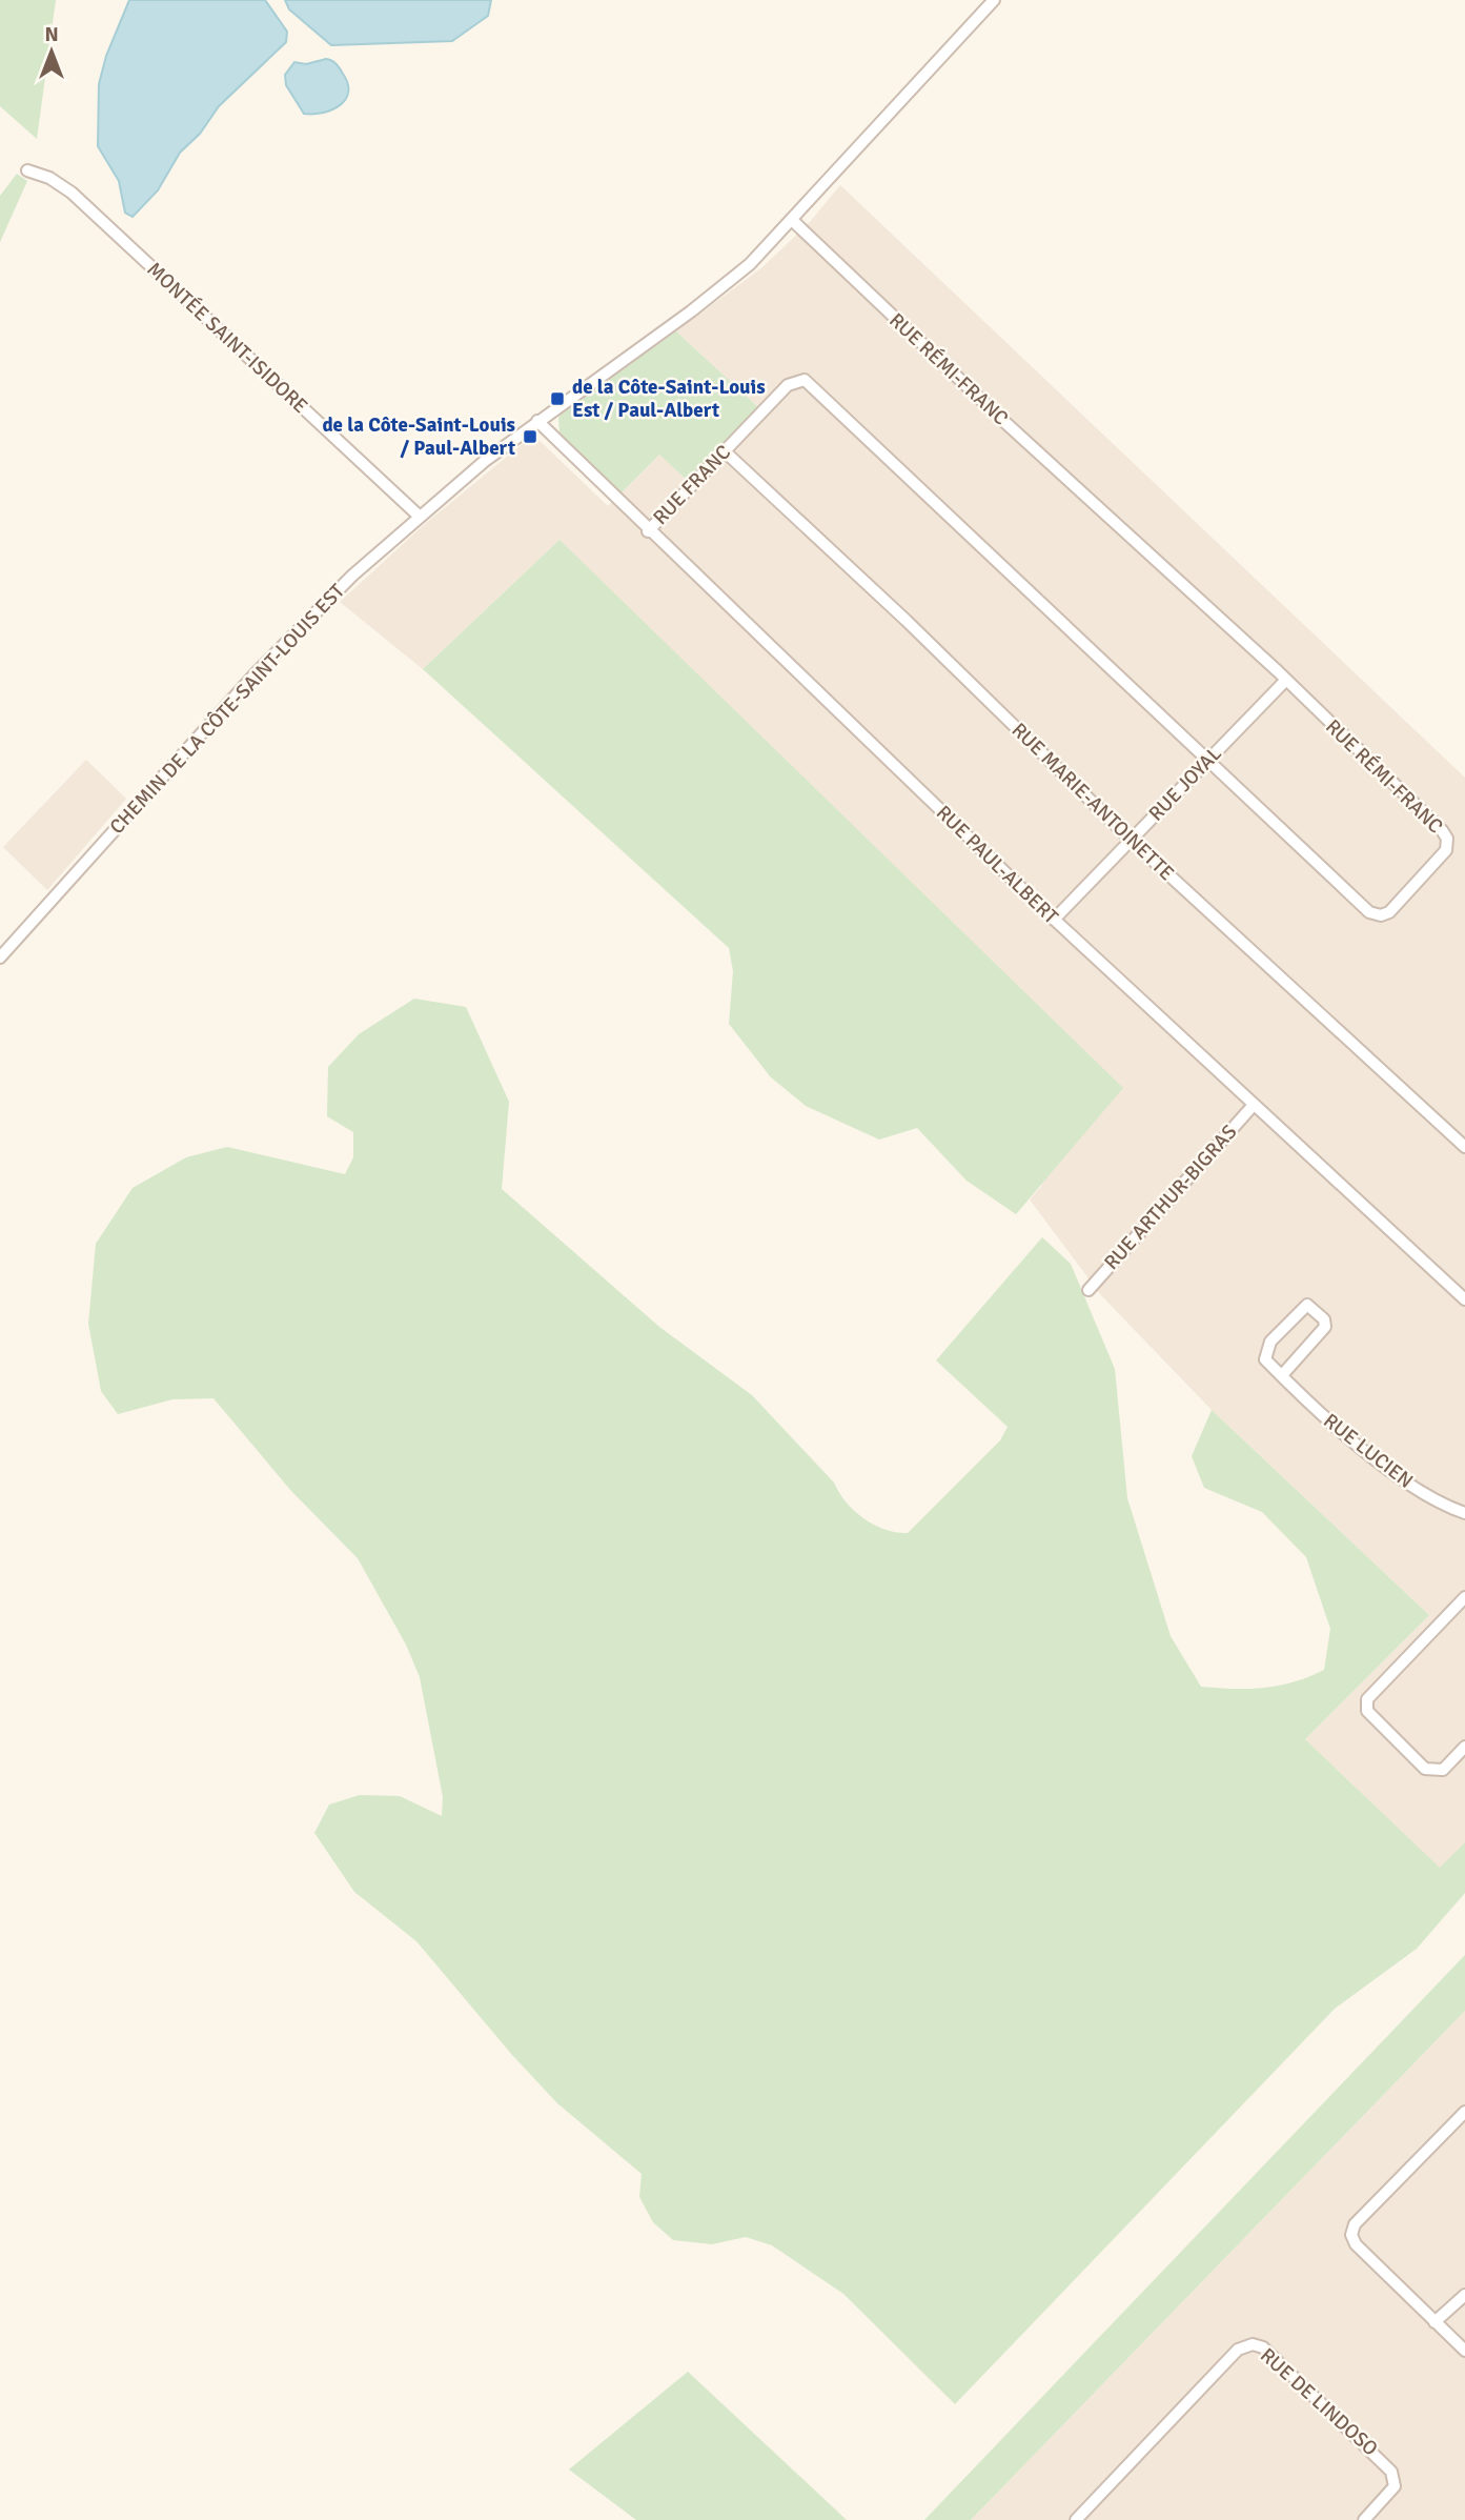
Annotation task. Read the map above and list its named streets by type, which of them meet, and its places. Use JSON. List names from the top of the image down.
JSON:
{
  "streets": {
    "street": [
      "MONTÉE SAINT-ISIDORE",
      "RUE RÉMI-FRANC",
      "RUE FRANC",
      "CHEMIN DE LA CÔTE-SAINT-LOUIS EST",
      "RUE JOYAL",
      "RUE MARIE-ANTOINETTE",
      "RUE PAUL-ALBERT",
      "RUE ARTHUR-BIGRAS",
      "RUE LUCIEN",
      "RUE DE LINDOSO"
    ]
  },
  "crossings": [
    ["MONTÉE SAINT-ISIDORE", "CHEMIN DE LA CÔTE-SAINT-LOUIS EST"],
    ["RUE RÉMI-FRANC", "RUE FRANC"],
    ["RUE RÉMI-FRANC", "CHEMIN DE LA CÔTE-SAINT-LOUIS EST"],
    ["RUE RÉMI-FRANC", "RUE JOYAL"],
    ["RUE FRANC", "RUE MARIE-ANTOINETTE"],
    ["RUE FRANC", "RUE PAUL-ALBERT"],
    ["CHEMIN DE LA CÔTE-SAINT-LOUIS EST", "RUE PAUL-ALBERT"],
    ["RUE JOYAL", "RUE MARIE-ANTOINETTE"],
    ["RUE JOYAL", "RUE PAUL-ALBERT"],
    ["RUE PAUL-ALBERT", "RUE ARTHUR-BIGRAS"]
  ],
  "places": {
    "transit": ["de la Côte-Saint-Louis Est / Paul-Albert", "de la Côte-Saint-Louis / Paul-Albert"]
  },
  "north": "top"
}
